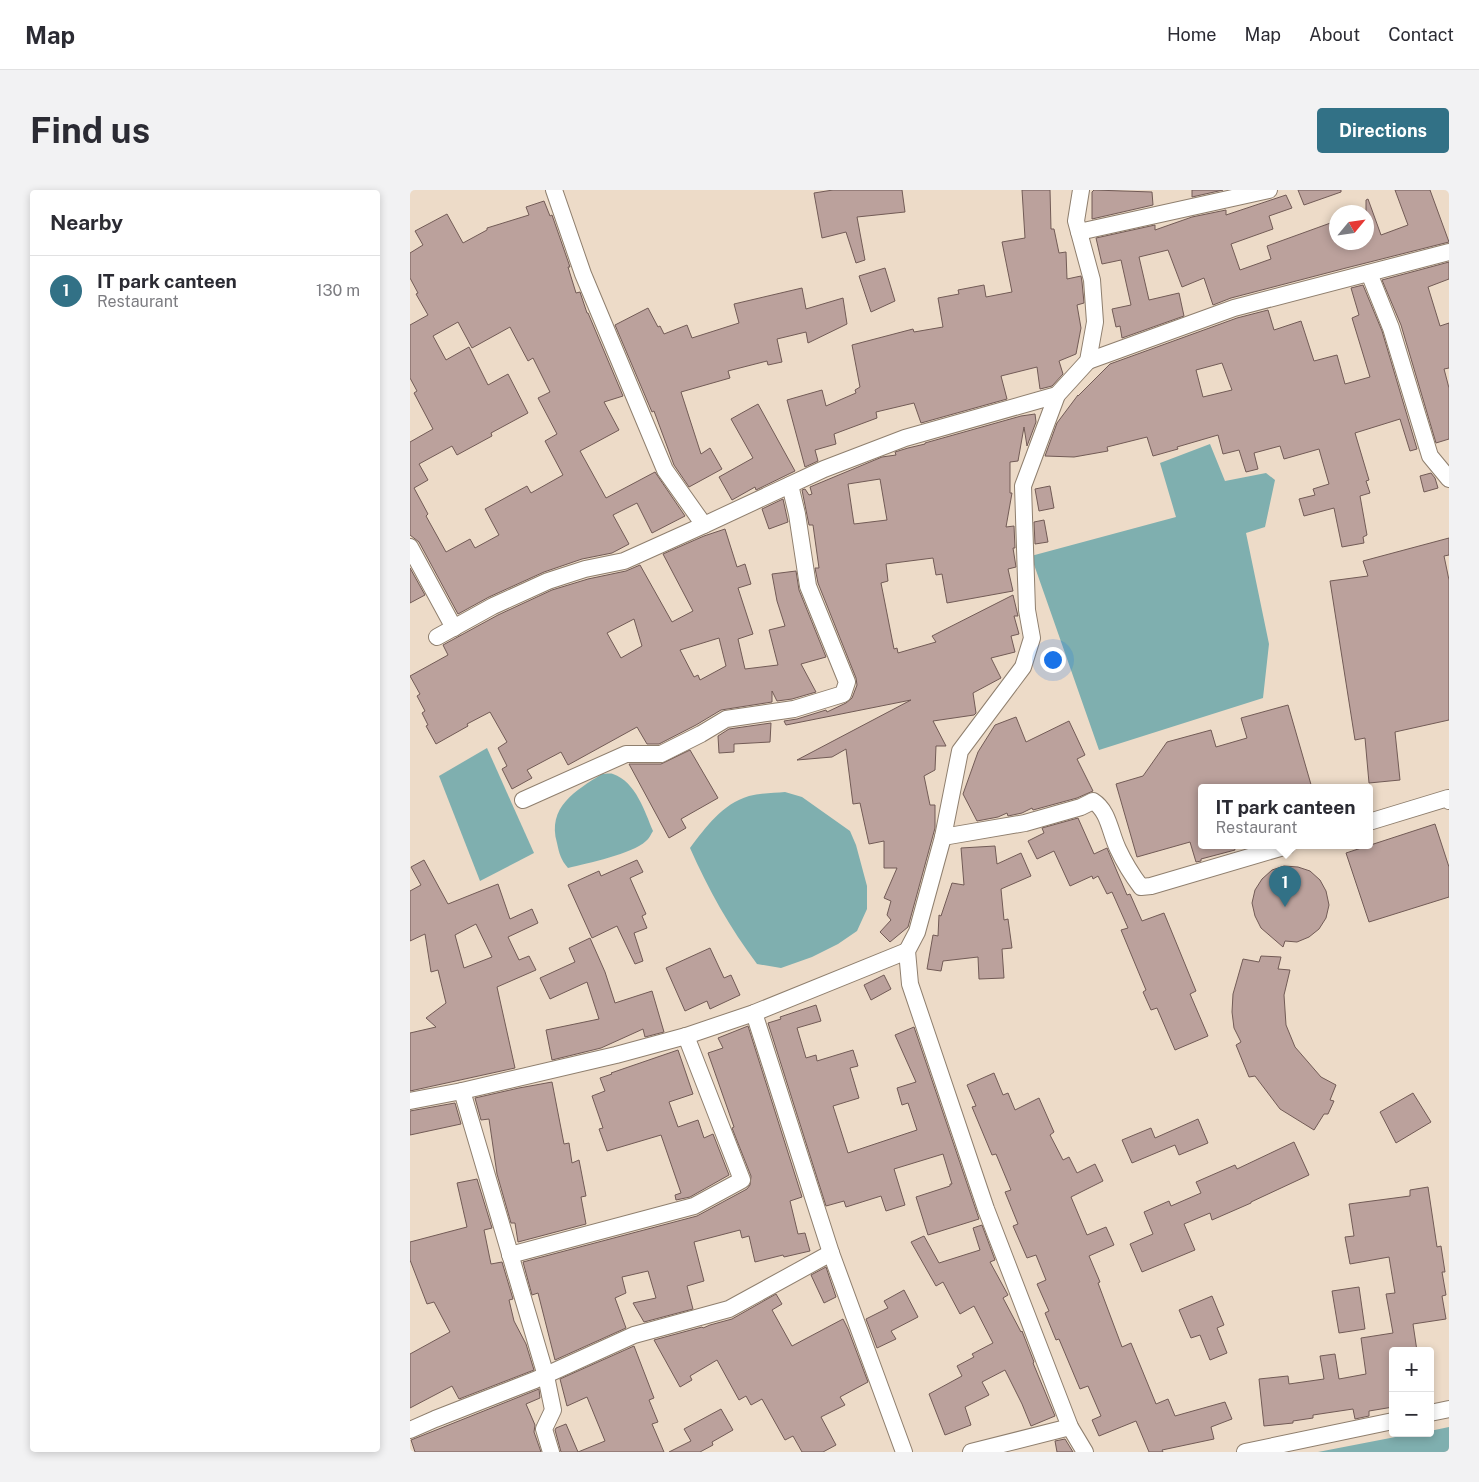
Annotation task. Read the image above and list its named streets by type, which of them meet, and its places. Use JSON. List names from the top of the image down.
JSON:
{
  "north": "top right",
  "page": {
    "header": "Map",
    "nav": [
      "Home",
      "Map",
      "About",
      "Contact"
    ],
    "buttons": "Directions",
    "title": "Find us",
    "heading": "Nearby",
    "list": [
      {
        "mark": "1",
        "name": "IT park canteen",
        "note": "Restaurant",
        "value": "130 m"
      }
    ],
    "popup": ["IT park canteen", "Restaurant"],
    "pins": "1",
    "map_buttons": ["+", "−"]
  }
}
